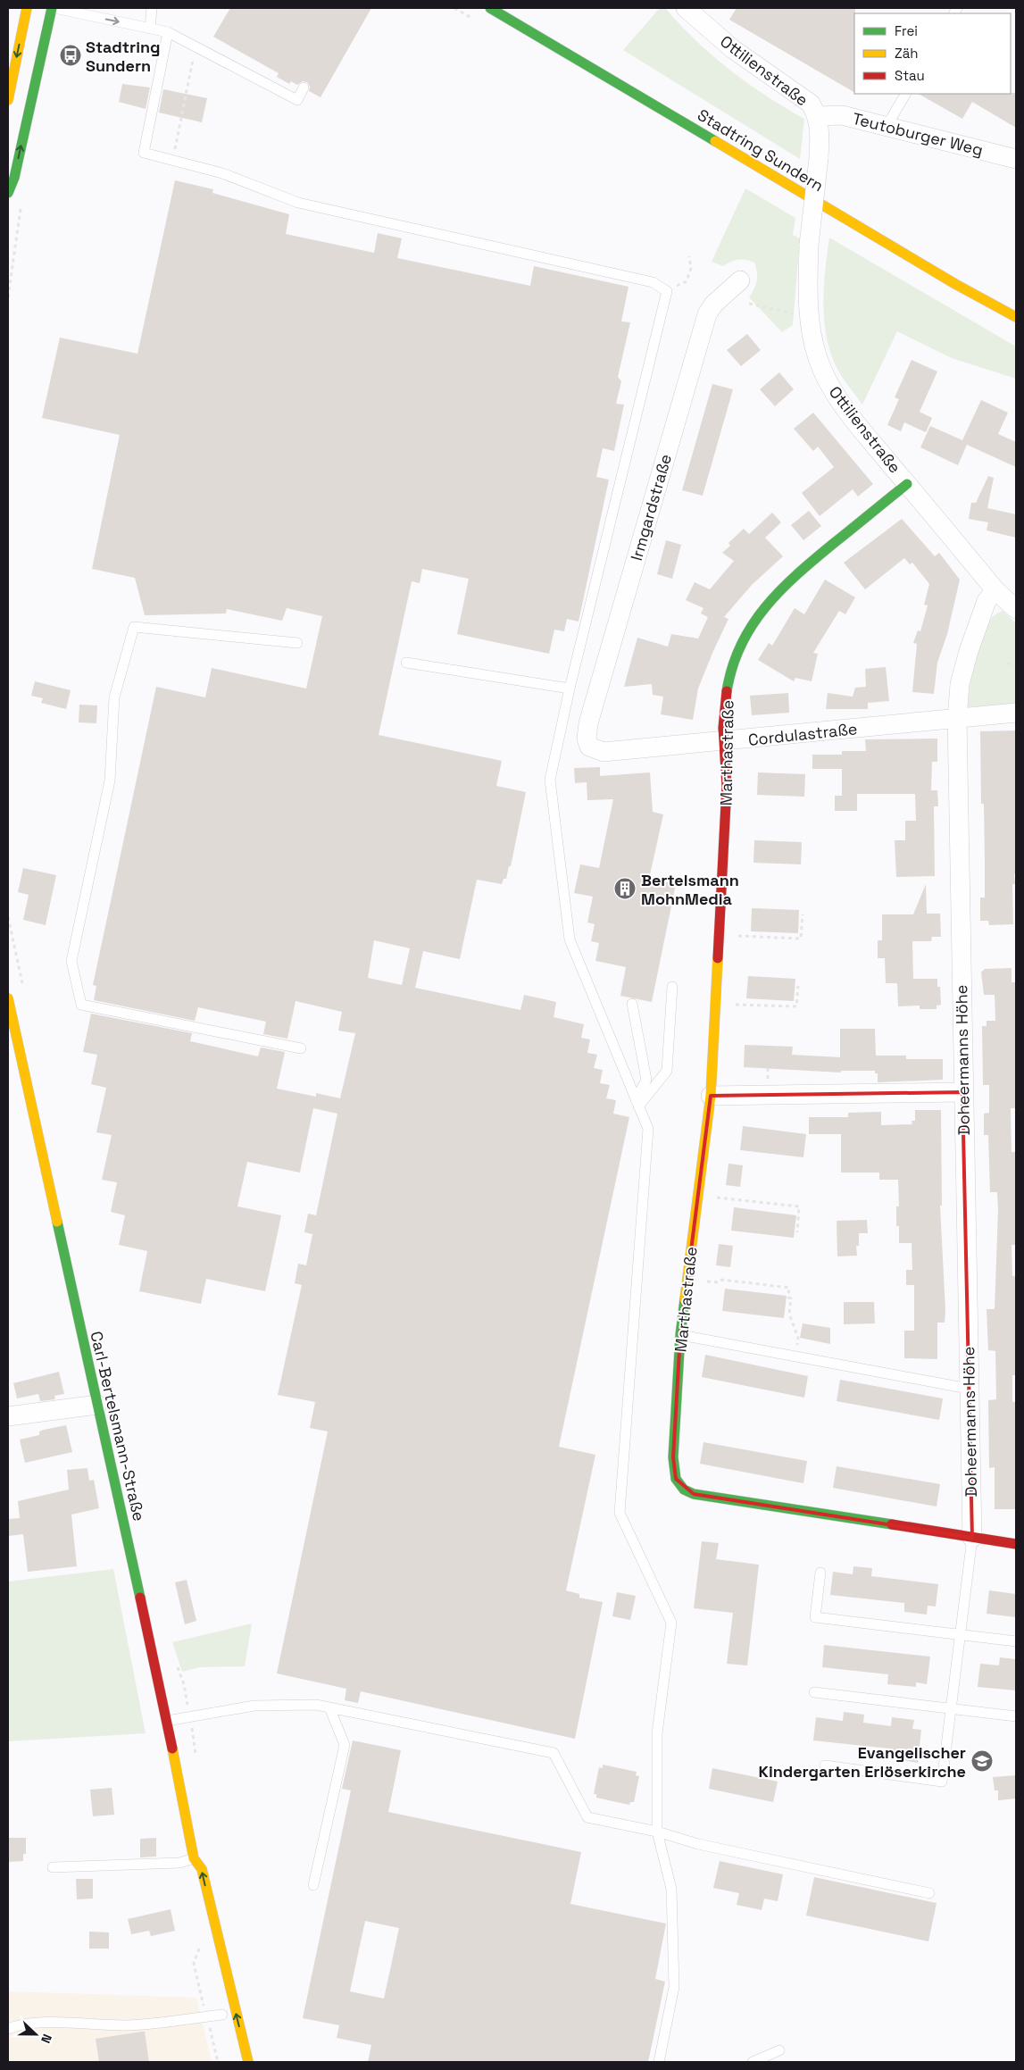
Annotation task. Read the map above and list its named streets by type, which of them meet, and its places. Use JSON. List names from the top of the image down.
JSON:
{
  "streets": {
    "main road": ["Stadtring Sundern", "Marthastraße", "Carl-Bertelsmann-Straße"],
    "street": [
      "Ottilienstraße",
      "Teutoburger Weg",
      "Irmgardstraße",
      "Cordulastraße",
      "Doheermanns Höhe"
    ]
  },
  "crossings": [
    ["Ottilienstraße", "Teutoburger Weg"],
    ["Ottilienstraße", "Marthastraße"],
    ["Ottilienstraße", "Doheermanns Höhe"],
    ["Irmgardstraße", "Cordulastraße"],
    ["Cordulastraße", "Marthastraße"],
    ["Cordulastraße", "Doheermanns Höhe"],
    ["Marthastraße", "Doheermanns Höhe"]
  ],
  "places": {
    "bus stop": ["Stadtring Sundern"],
    "building": ["Bertelsmann MohnMedia"],
    "school or university": ["Evangelischer Kindergarten Erlöserkirche"]
  },
  "legend": ["Frei", "Zäh", "Stau"],
  "north": "right"
}
